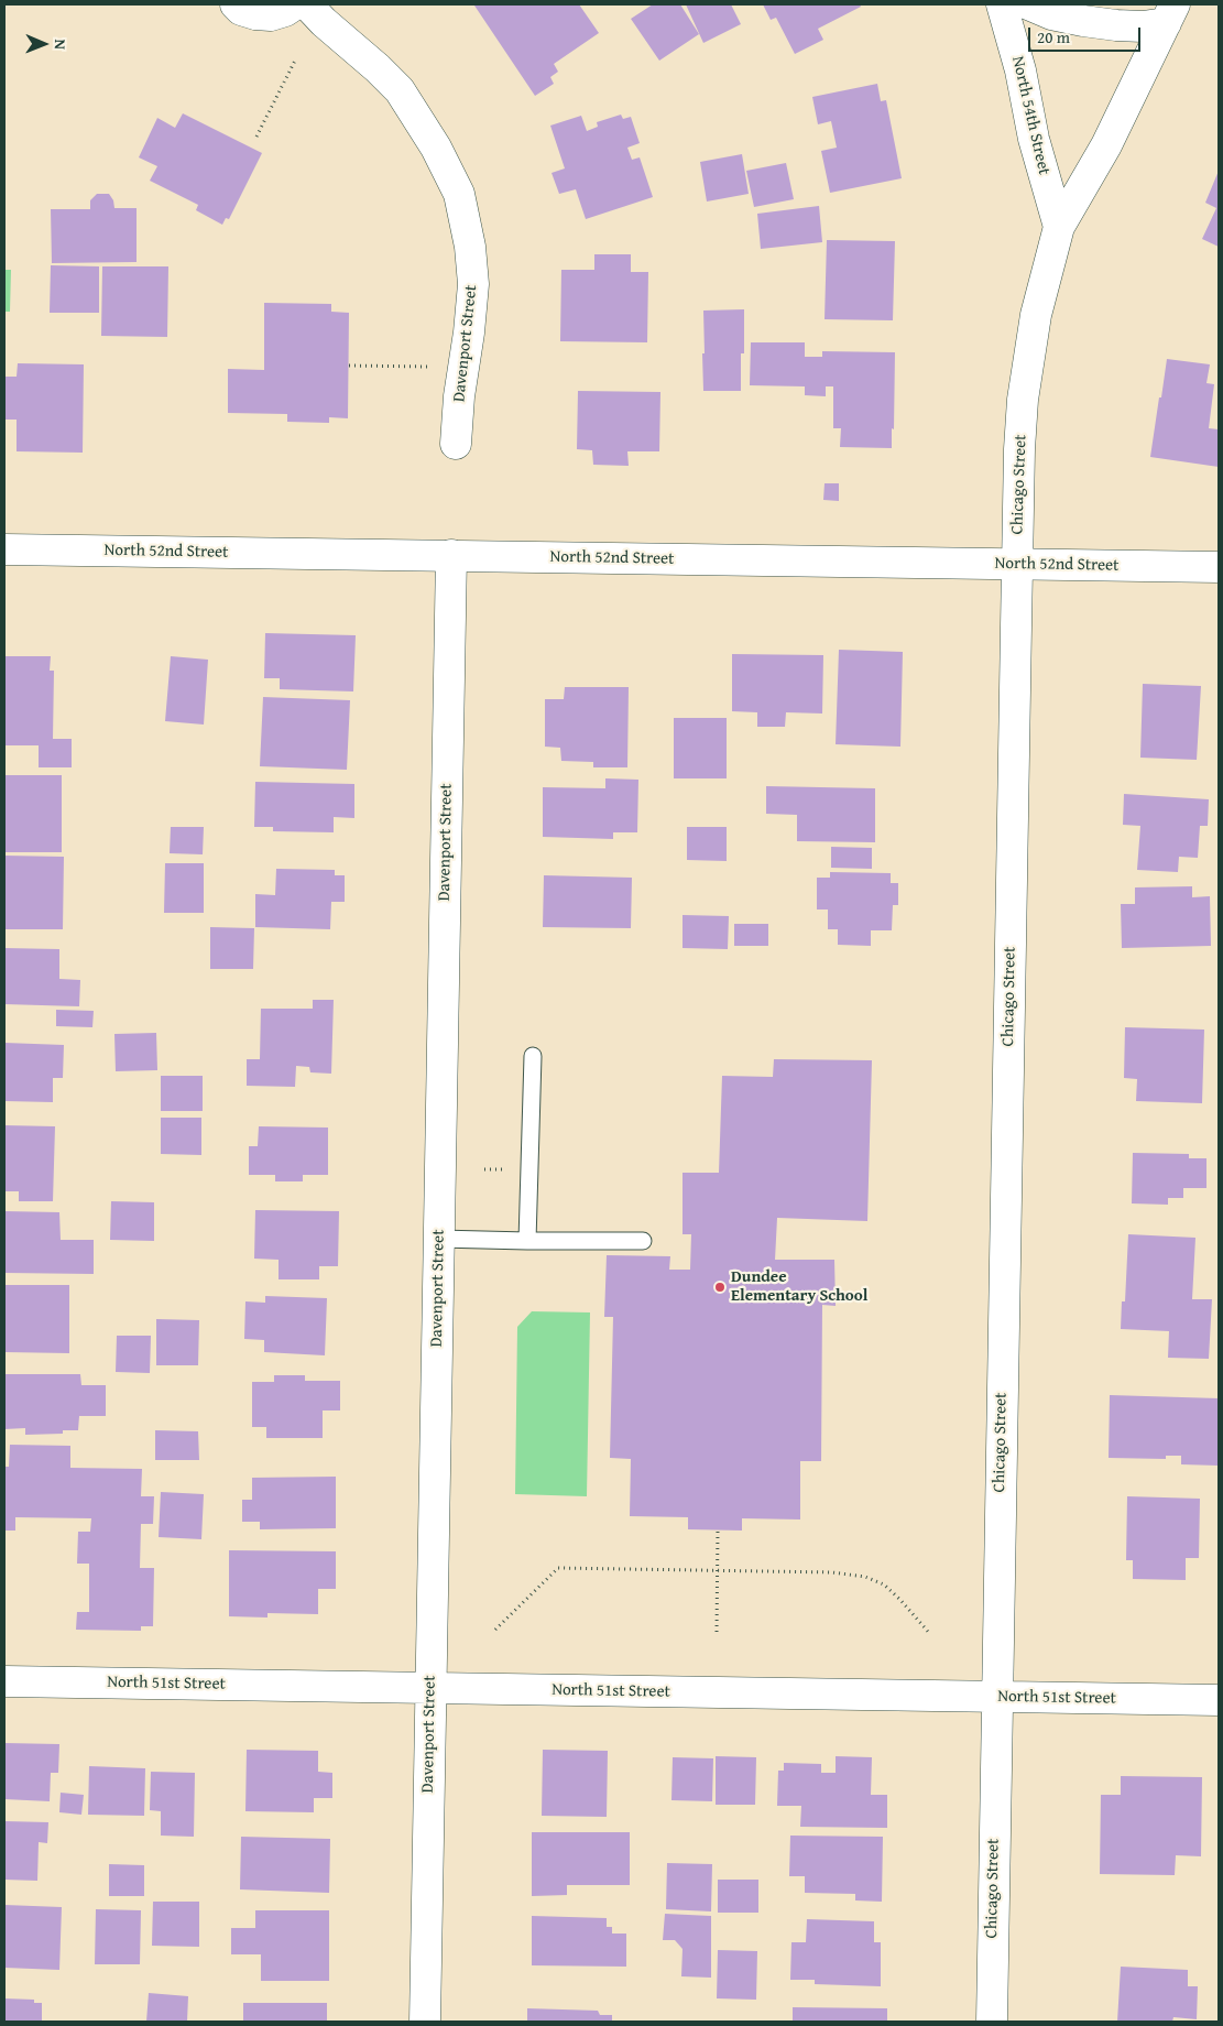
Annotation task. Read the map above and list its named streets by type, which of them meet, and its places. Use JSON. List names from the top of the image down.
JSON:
{
  "streets": {
    "street": [
      "North 54th Street",
      "Davenport Street",
      "Chicago Street",
      "North 52nd Street",
      "North 51st Street"
    ]
  },
  "crossings": [
    ["North 54th Street", "Chicago Street"],
    ["Davenport Street", "North 52nd Street"],
    ["Davenport Street", "North 51st Street"],
    ["Chicago Street", "North 52nd Street"],
    ["Chicago Street", "North 51st Street"]
  ],
  "places": ["Dundee Elementary School"],
  "scale_bar": "20 m",
  "north": "right"
}
